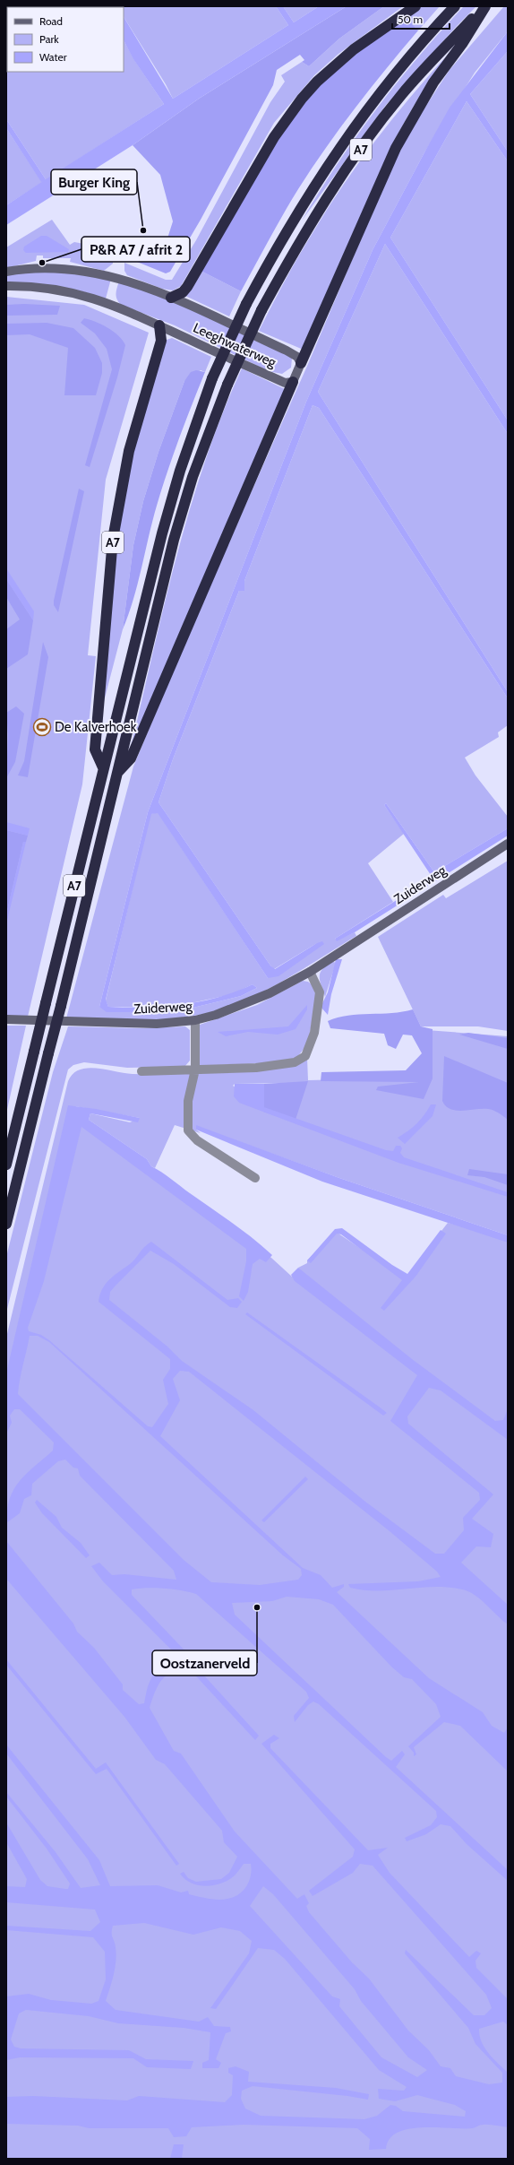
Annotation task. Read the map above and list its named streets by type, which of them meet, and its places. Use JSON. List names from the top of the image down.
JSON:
{
  "streets": {
    "highway": ["A7"],
    "main road": ["Leeghwaterweg", "Zuiderweg"]
  },
  "crossings": [
    ["A7", "Leeghwaterweg"]
  ],
  "places": {
    "other": ["Burger King", "P&R A7 / afrit 2", "Oostzanerveld"],
    "sports": ["De Kalverhoek"]
  },
  "legend": ["Road", "Park", "Water"],
  "scale_bar": "50 m"
}
